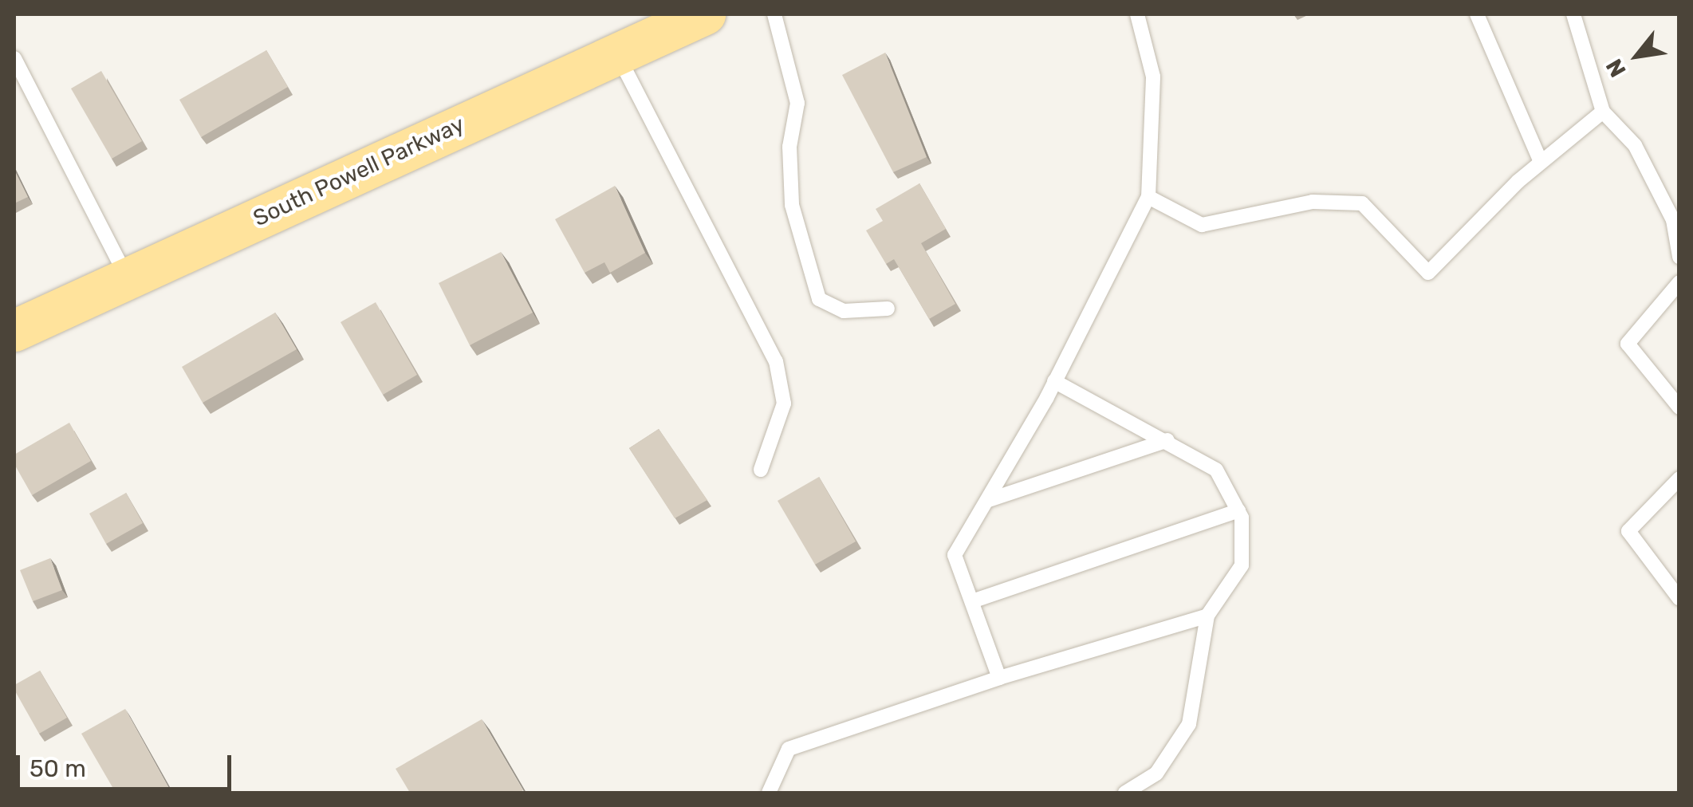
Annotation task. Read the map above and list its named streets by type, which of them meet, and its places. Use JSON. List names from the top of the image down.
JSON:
{
  "streets": {
    "main road": ["South Powell Parkway"]
  },
  "scale_bar": "50 m",
  "north": "bottom left"
}
